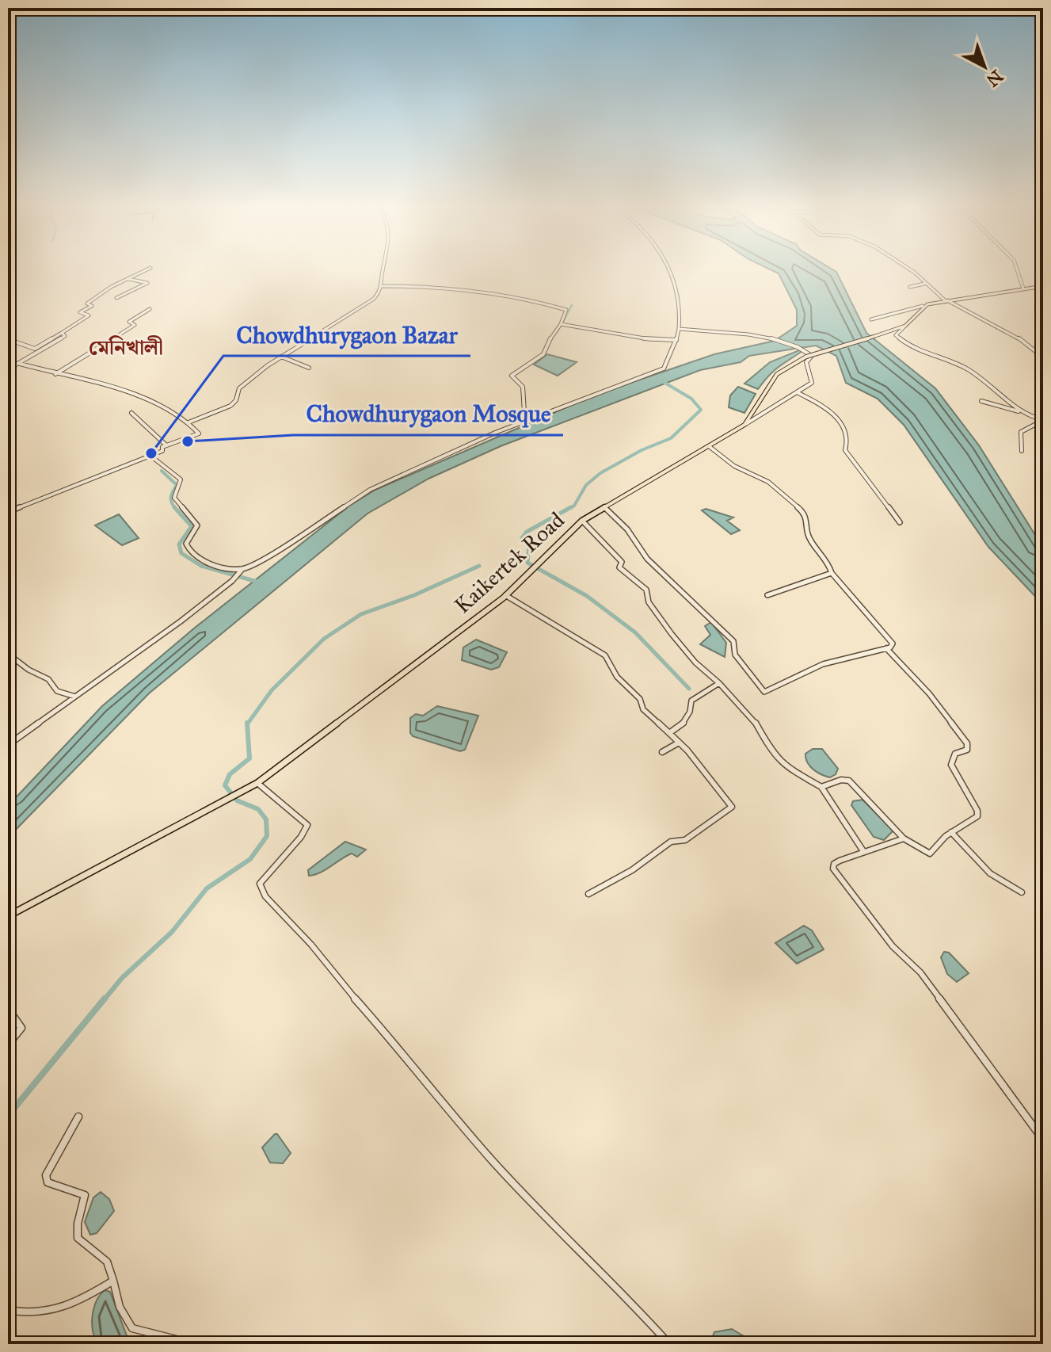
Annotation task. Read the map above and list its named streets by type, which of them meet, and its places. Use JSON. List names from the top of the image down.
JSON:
{
  "streets": {
    "main road": ["Kaikertek Road"]
  },
  "districts": ["মেনিখালী"],
  "places": ["Chowdhurygaon Mosque", "Chowdhurygaon Bazar"],
  "north": "bottom right"
}
